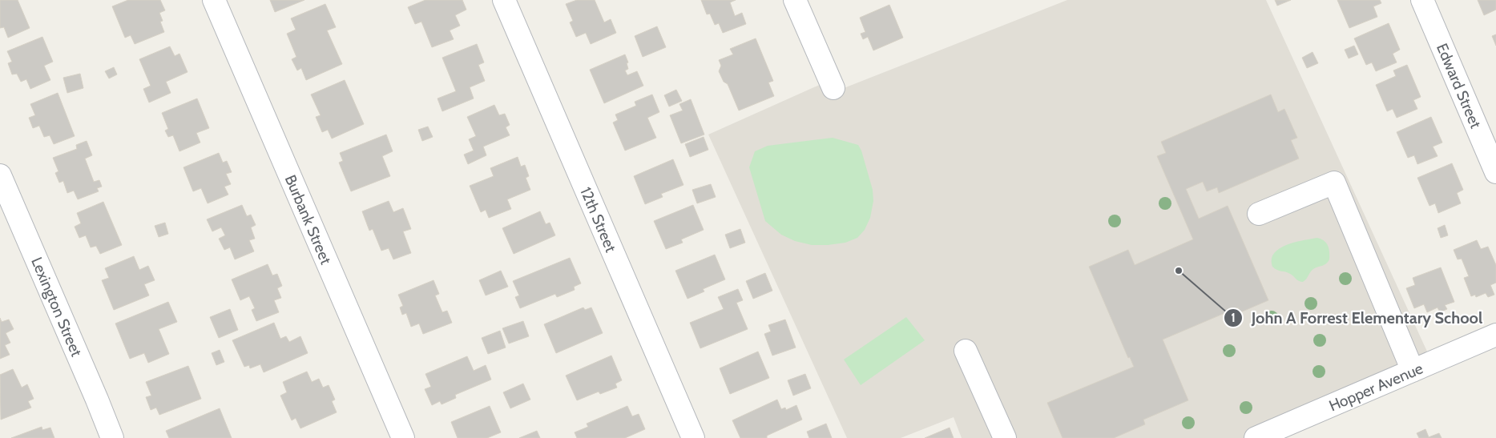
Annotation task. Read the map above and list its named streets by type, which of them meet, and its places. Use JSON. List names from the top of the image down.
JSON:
{
  "streets": {
    "street": [
      "Edward Street",
      "Burbank Street",
      "12th Street",
      "Lexington Street",
      "Hopper Avenue"
    ]
  },
  "places": ["John A Forrest Elementary School"]
}
